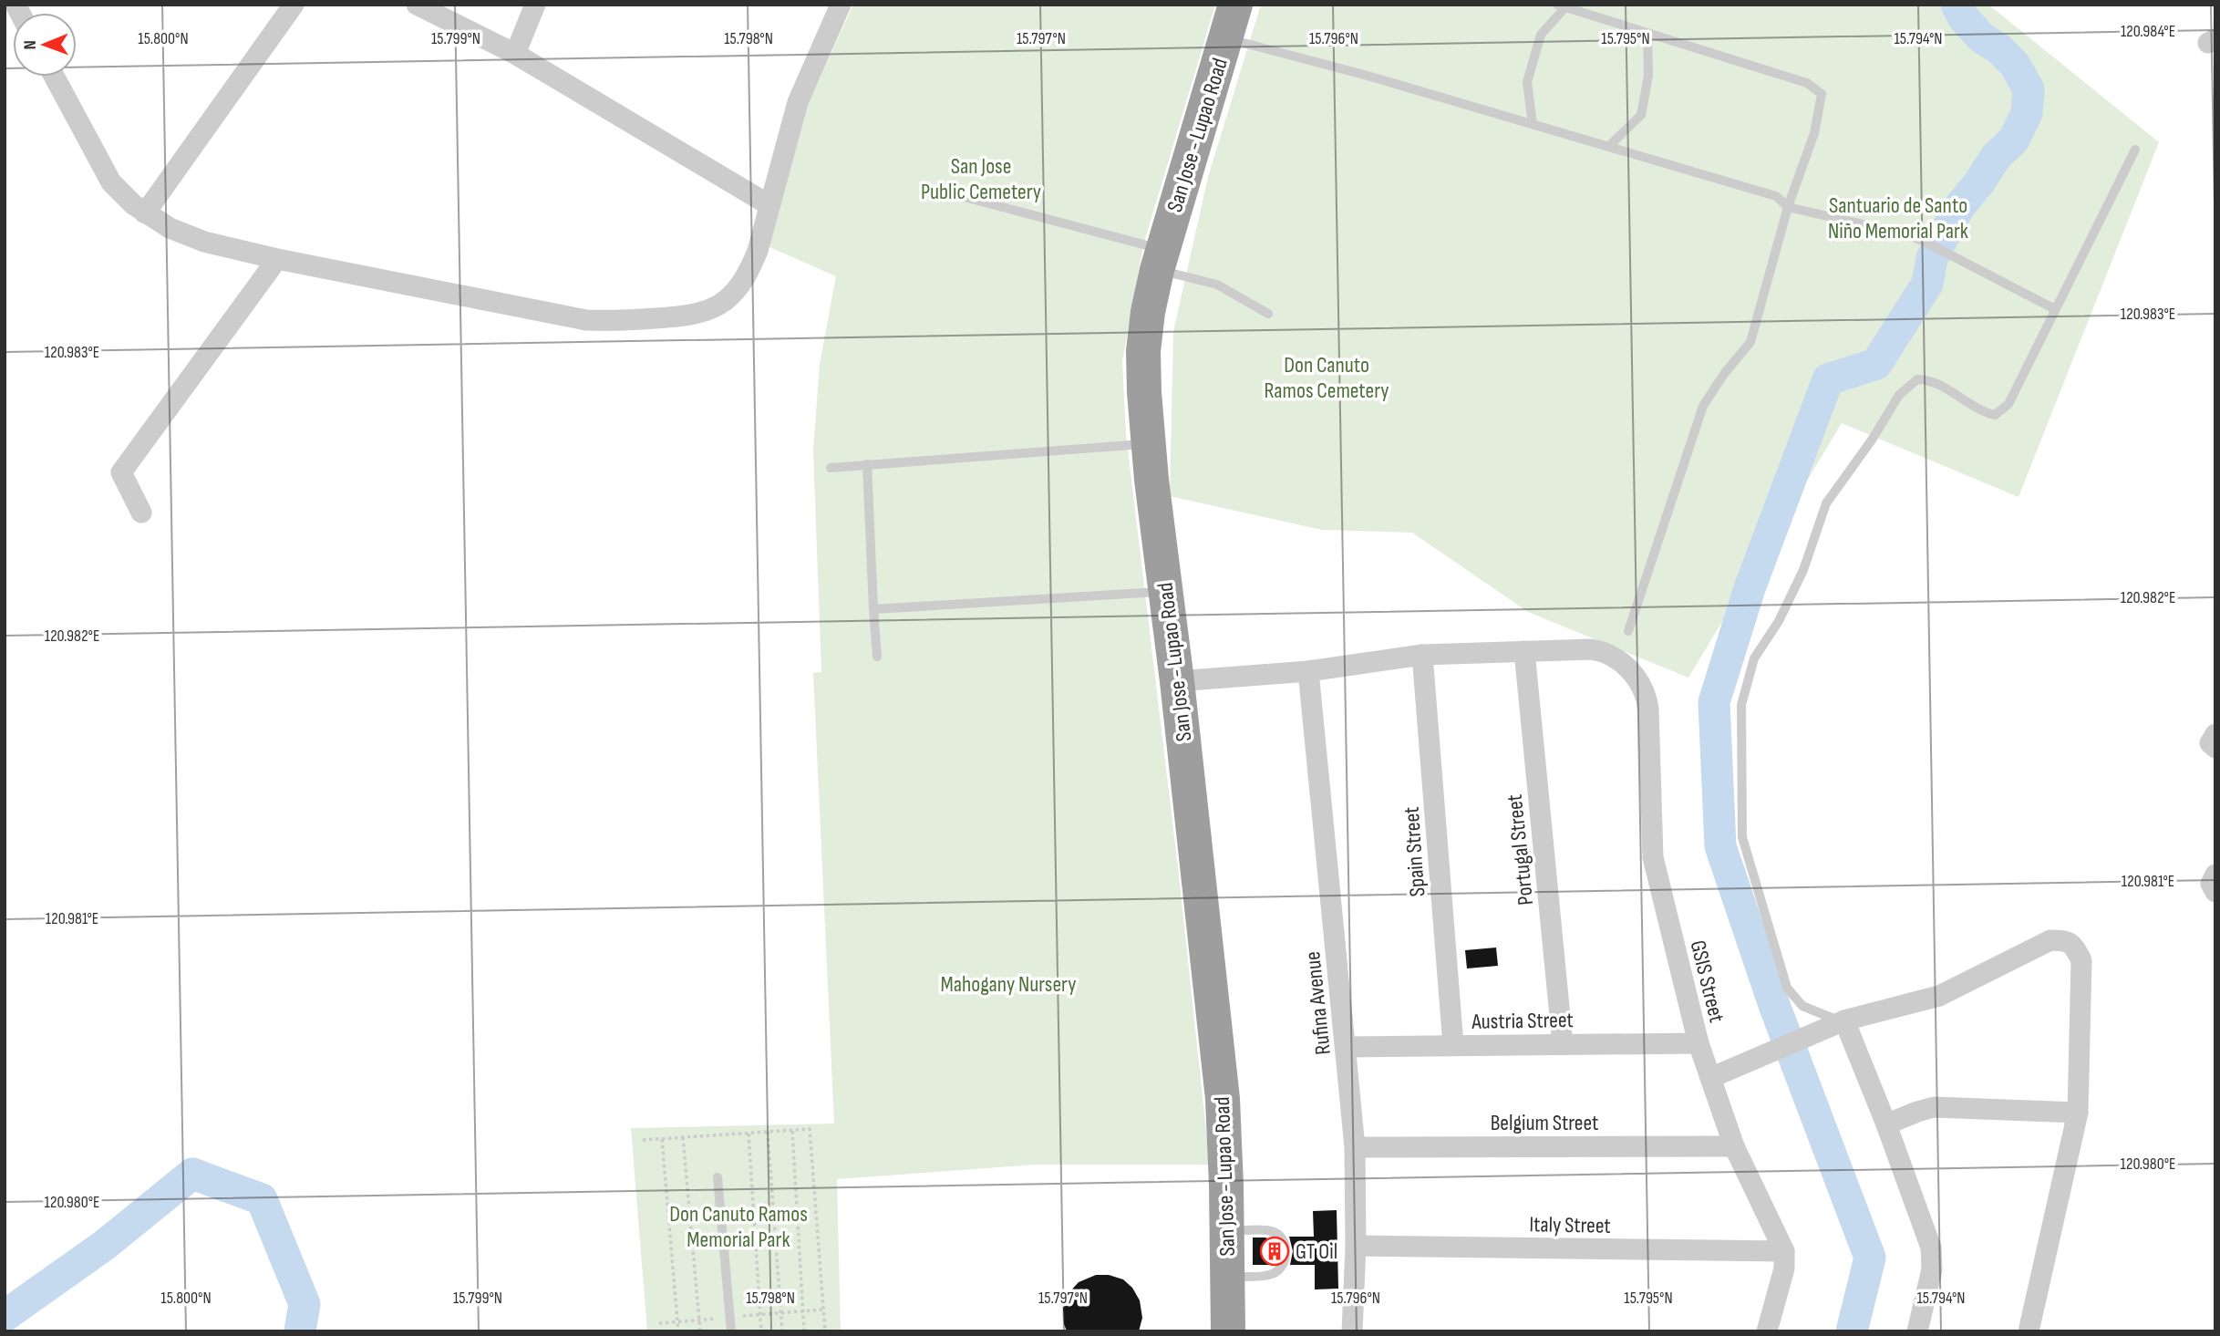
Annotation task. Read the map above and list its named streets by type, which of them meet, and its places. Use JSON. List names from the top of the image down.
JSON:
{
  "streets": {
    "highway": ["San Jose - Lupao Road"],
    "street": [
      "Portugal Street",
      "Spain Street",
      "GSIS Street",
      "Rufina Avenue",
      "Austria Street",
      "Belgium Street",
      "Italy Street"
    ]
  },
  "crossings": [
    ["Portugal Street", "GSIS Street"],
    ["Portugal Street", "Austria Street"],
    ["Spain Street", "Austria Street"],
    ["GSIS Street", "Austria Street"],
    ["GSIS Street", "Belgium Street"],
    ["GSIS Street", "Italy Street"],
    ["Rufina Avenue", "Austria Street"],
    ["Rufina Avenue", "Belgium Street"],
    ["Rufina Avenue", "Italy Street"]
  ],
  "parks": [
    "San Jose Public Cemetery",
    "Santuario de Santo Niño Memorial Park",
    "Don Canuto Ramos Cemetery",
    "Mahogany Nursery",
    "Don Canuto Ramos Memorial Park"
  ],
  "places": {
    "building": ["GT Oil"]
  },
  "north": "left",
  "coordinates": [
    "120.984°E",
    "15.800°N",
    "15.799°N",
    "15.798°N",
    "15.797°N",
    "15.796°N",
    "15.795°N",
    "15.794°N",
    "120.983°E",
    "120.982°E",
    "120.981°E",
    "120.980°E"
  ]
}
